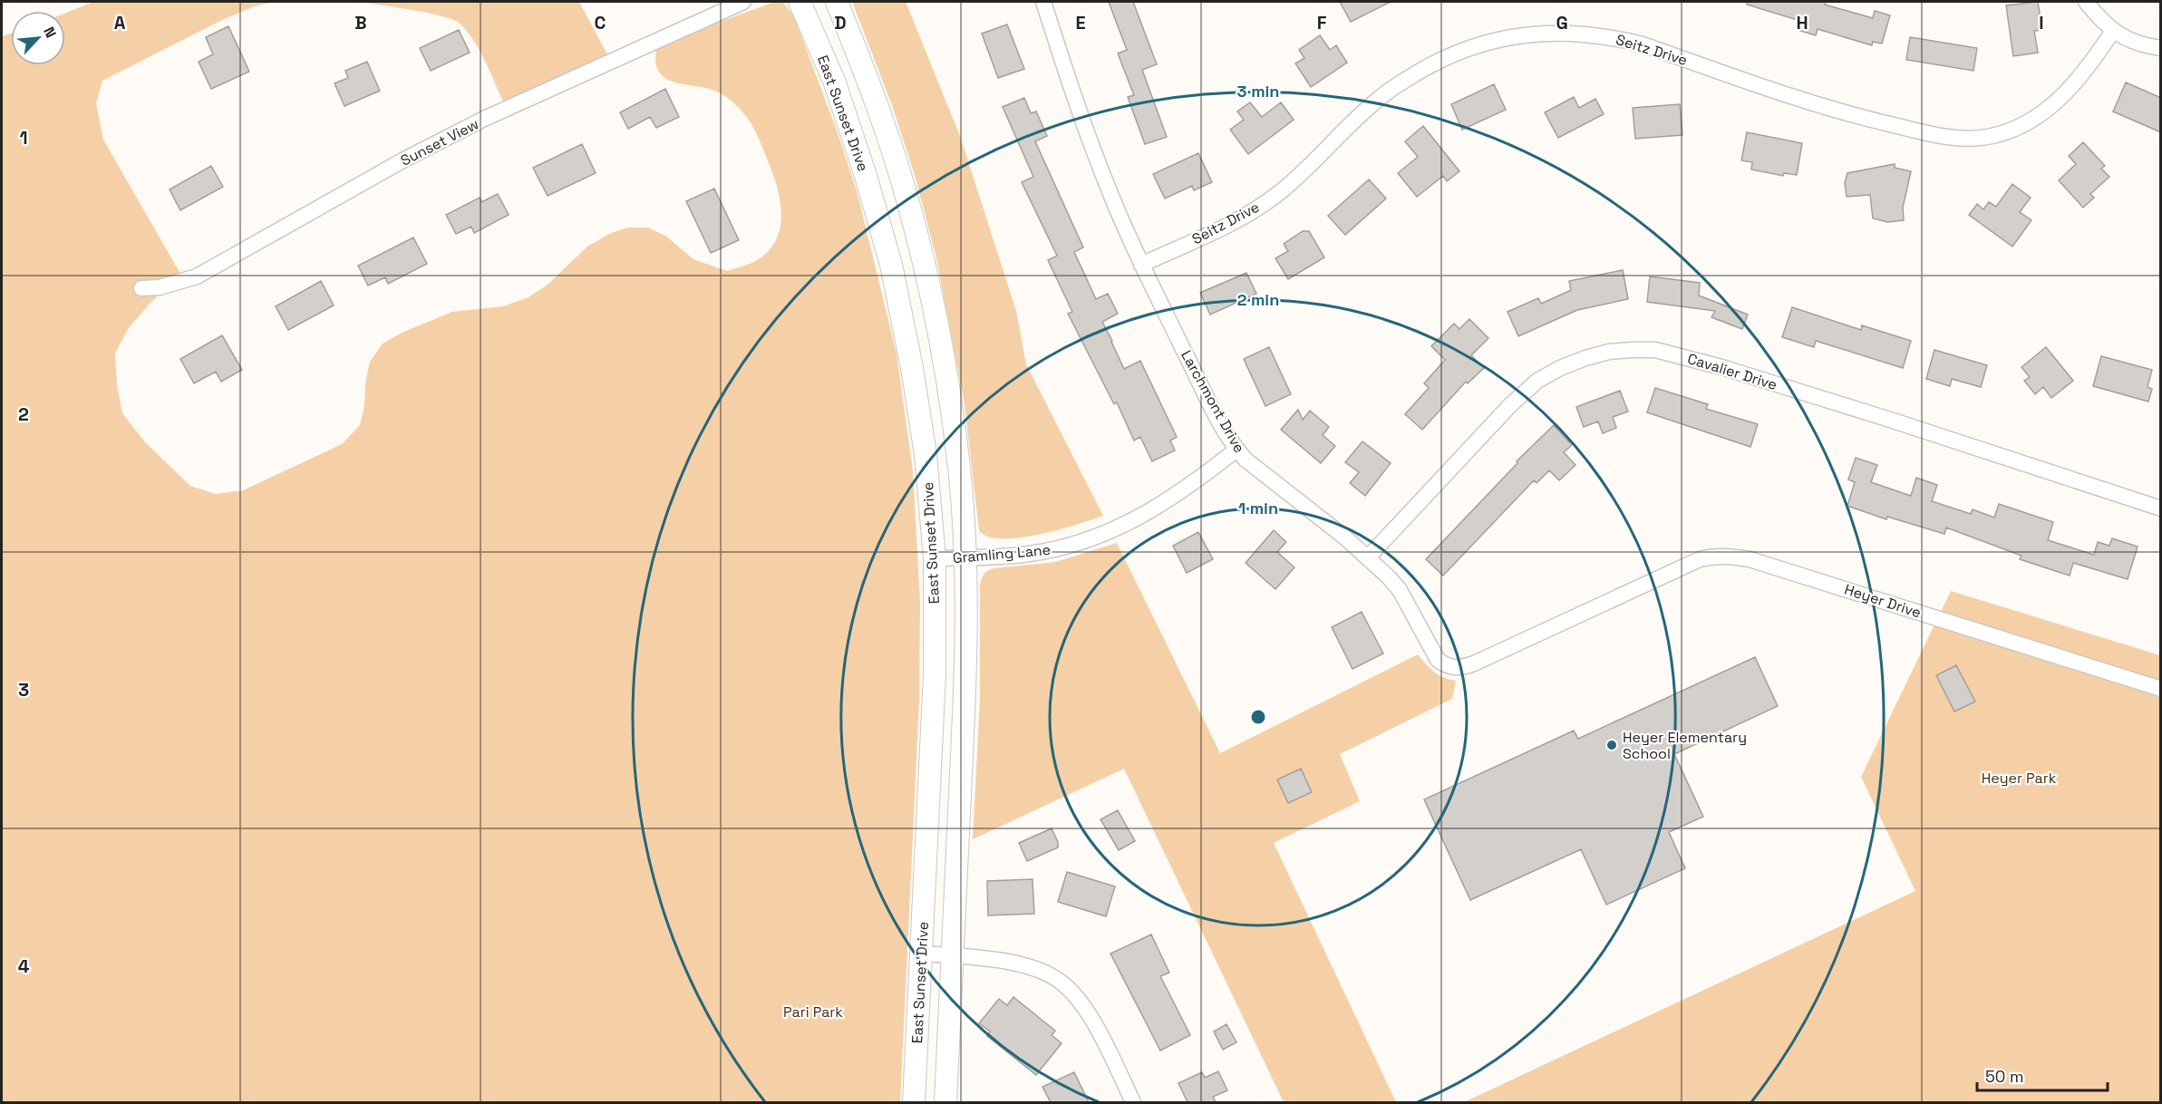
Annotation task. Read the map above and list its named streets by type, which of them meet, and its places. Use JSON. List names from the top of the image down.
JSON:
{
  "streets": {
    "main road": ["East Sunset Drive"],
    "street": [
      "Seitz Drive",
      "Sunset View",
      "Cavalier Drive",
      "Larchmont Drive",
      "Gramling Lane",
      "Heyer Drive"
    ]
  },
  "crossings": [
    ["Seitz Drive", "Larchmont Drive"],
    ["East Sunset Drive", "Gramling Lane"],
    ["Cavalier Drive", "Larchmont Drive"],
    ["Larchmont Drive", "Gramling Lane"],
    ["Larchmont Drive", "Heyer Drive"]
  ],
  "parks": ["Heyer Park", "Pari Park"],
  "places": ["Heyer Elementary School"],
  "scale_bar": "50 m",
  "north": "top right",
  "grid": {
    "columns": [
      "A",
      "B",
      "C",
      "D",
      "E",
      "F",
      "G",
      "H",
      "I"
    ],
    "rows": [
      "1",
      "2",
      "3",
      "4"
    ]
  },
  "rings": ["3 min", "2 min", "1 min"]
}
